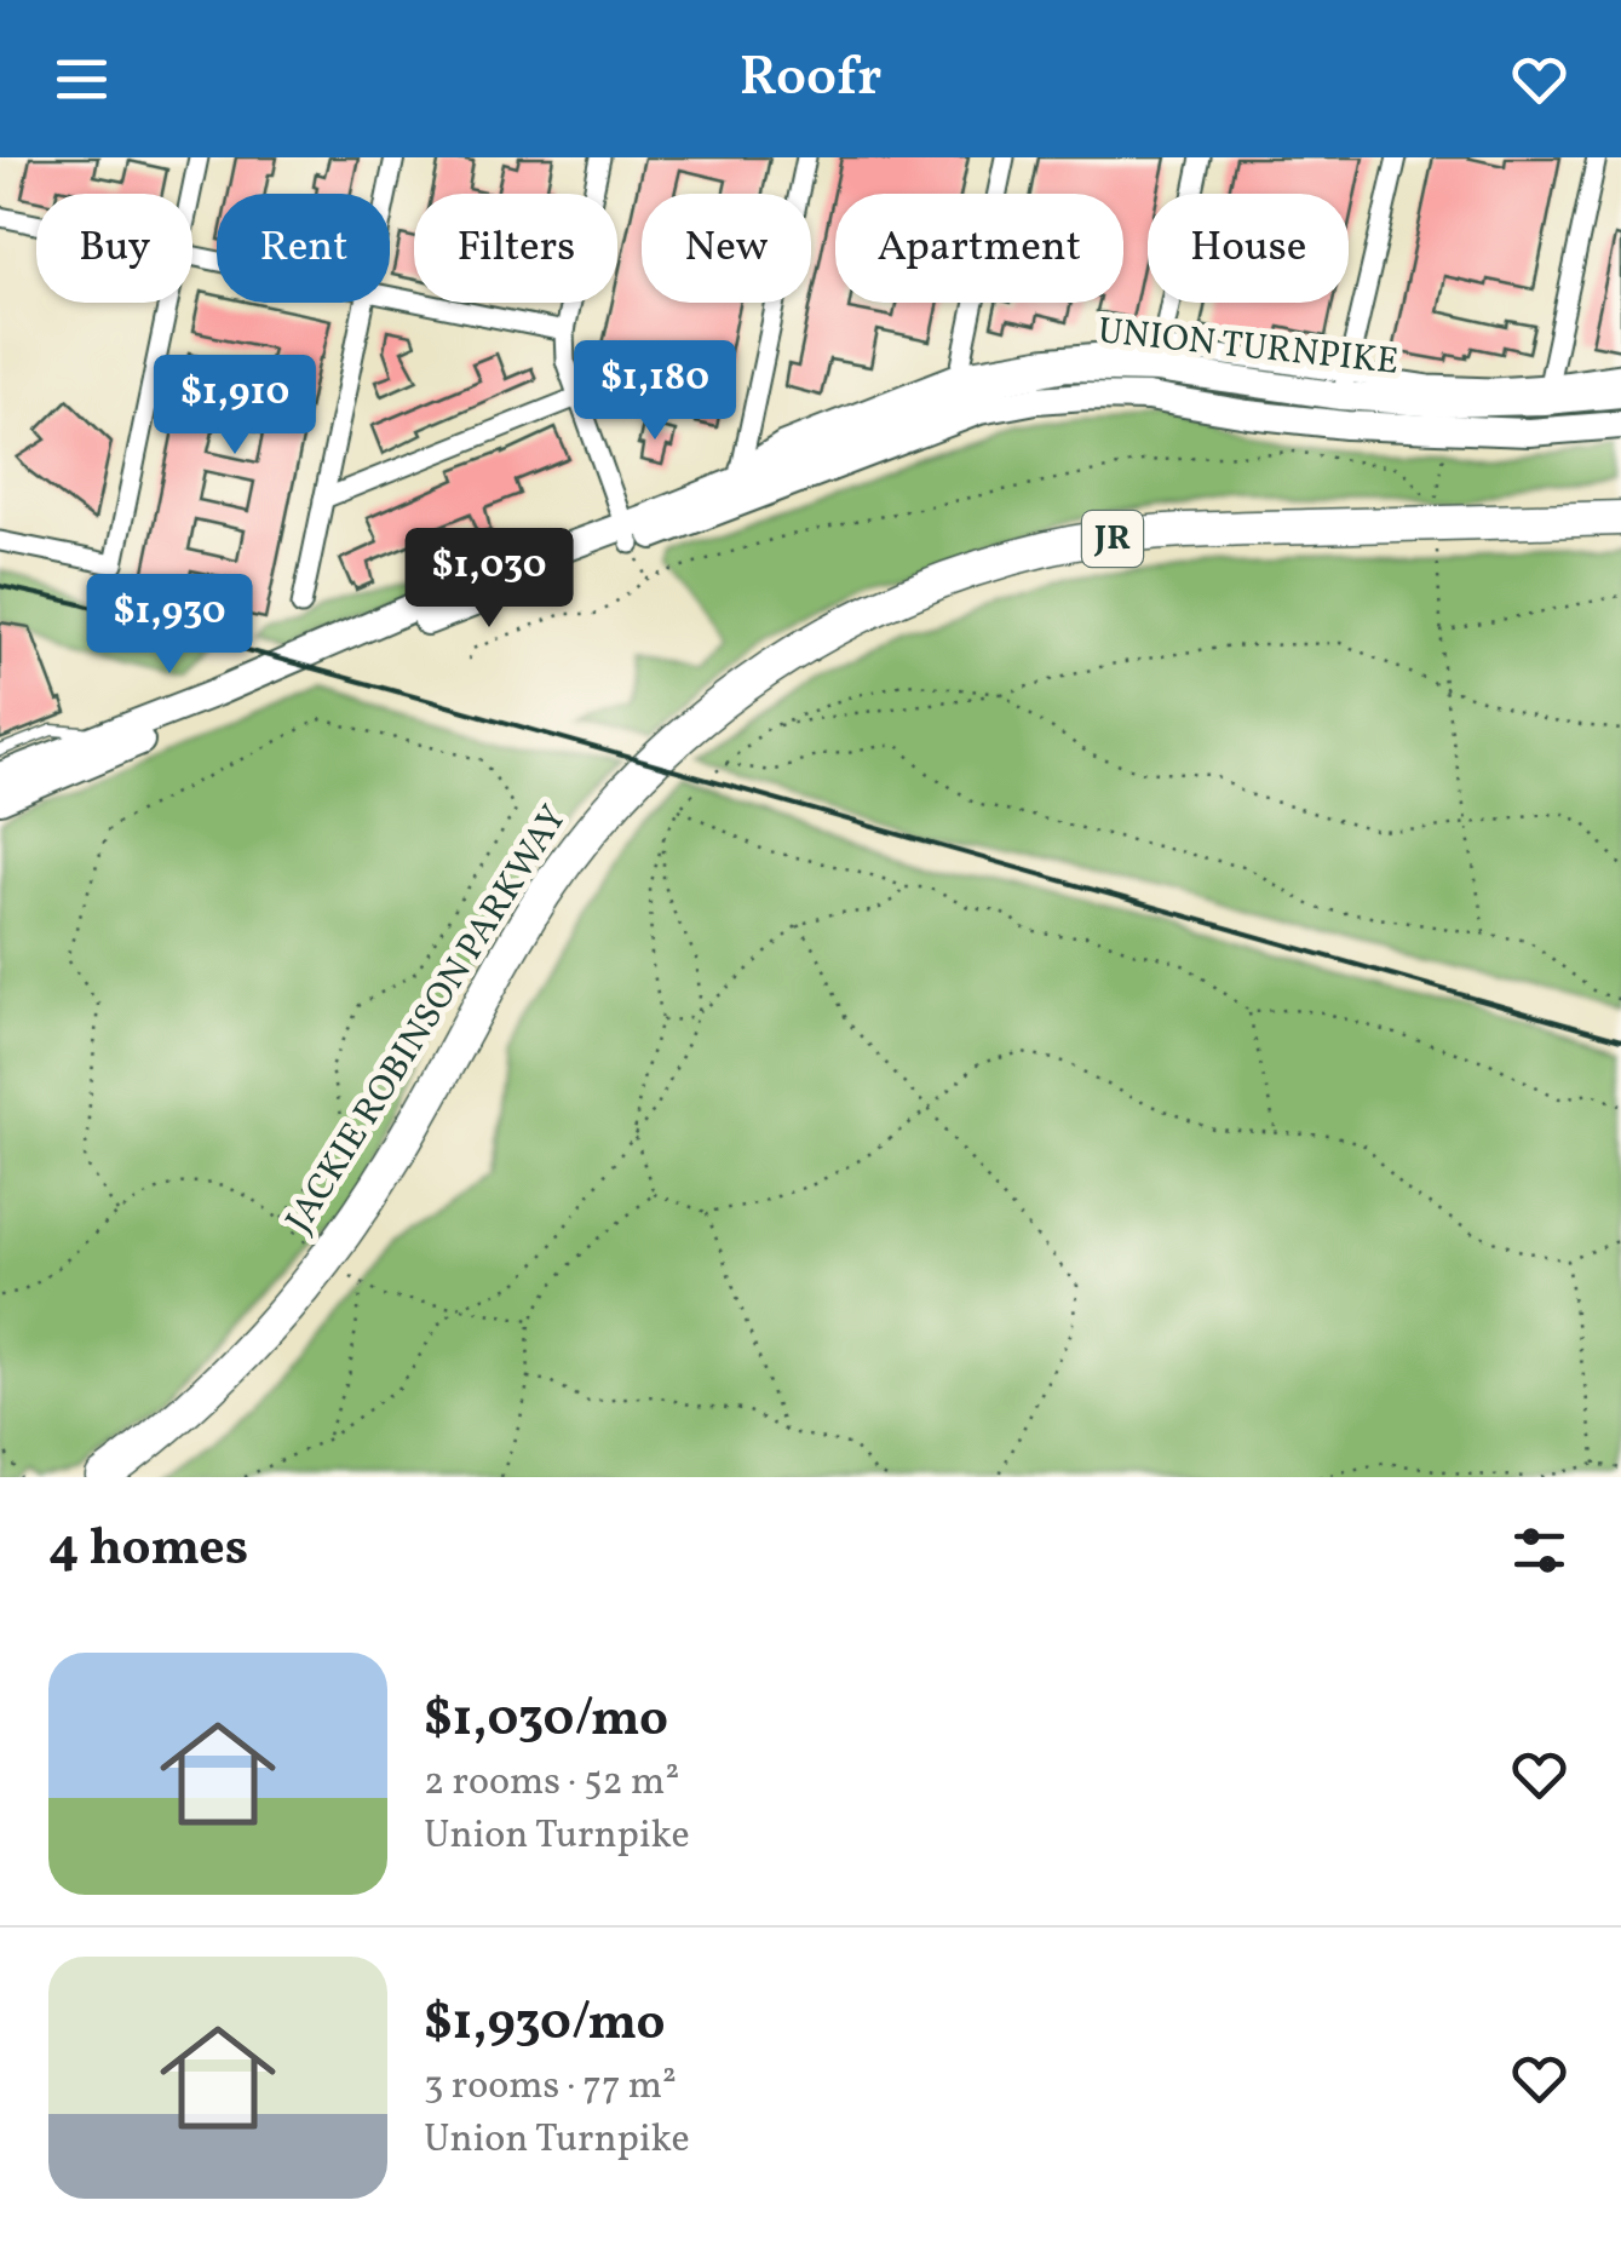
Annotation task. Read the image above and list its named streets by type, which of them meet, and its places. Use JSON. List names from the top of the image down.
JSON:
{
  "streets": {
    "highway": ["JR", "JACKIE ROBINSON PARKWAY"],
    "main road": ["UNION TURNPIKE"]
  },
  "page": {
    "header": "Roofr",
    "chip": [
      "Buy",
      "Rent",
      "Filters",
      "New",
      "Apartment",
      "House"
    ],
    "price": [
      "$1,180",
      "$1,910",
      "$1,030",
      "$1,930"
    ],
    "heading": "4 homes",
    "list": [
      {
        "name": "$1,030/mo",
        "note": "2 rooms · 52 m² · Union Turnpike"
      },
      {
        "name": "$1,930/mo",
        "note": "3 rooms · 77 m² · Union Turnpike"
      }
    ]
  }
}
